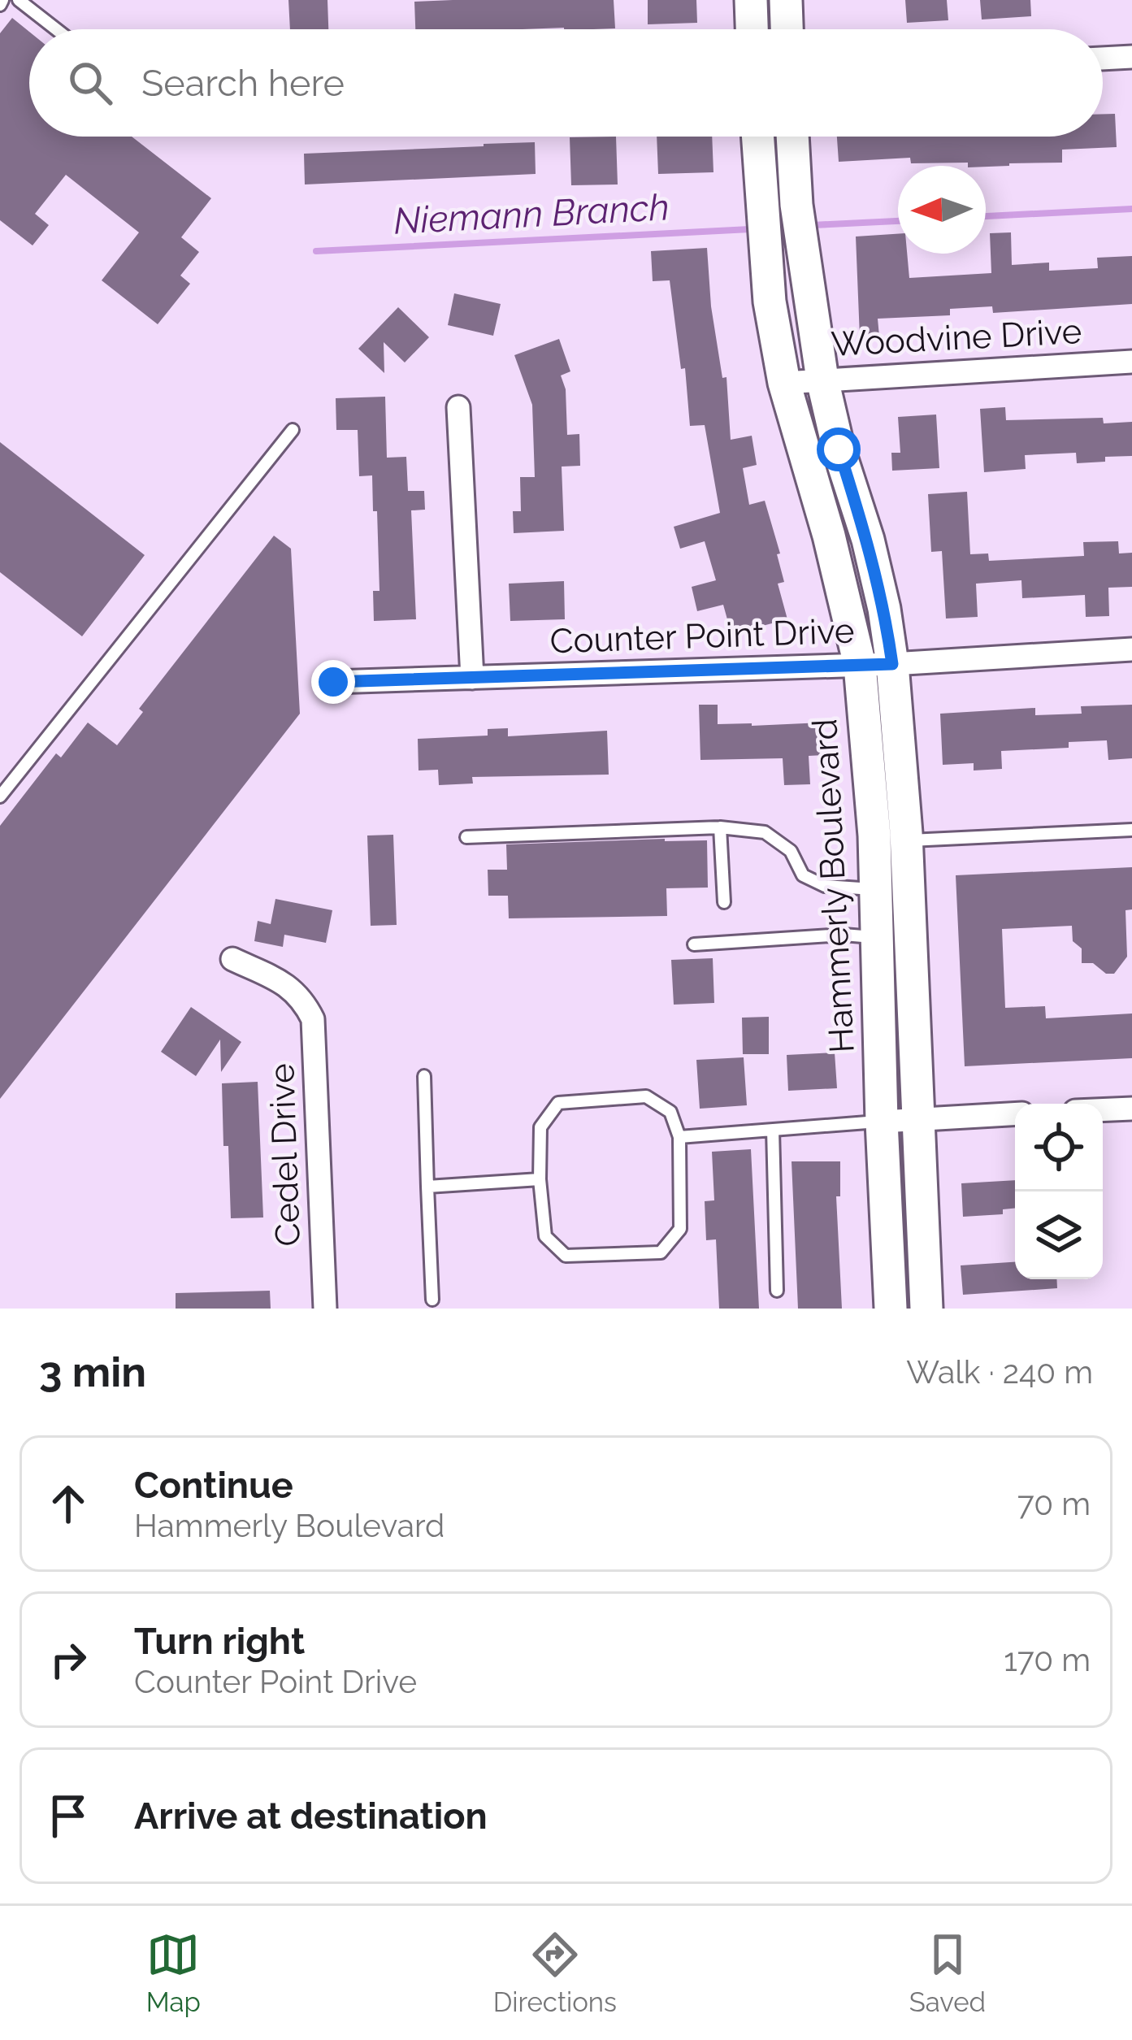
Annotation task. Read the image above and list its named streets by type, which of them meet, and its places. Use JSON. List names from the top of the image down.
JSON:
{
  "streets": {
    "main road": ["Hammerly Boulevard"],
    "street": ["Woodvine Drive", "Counter Point Drive", "Cedel Drive"]
  },
  "crossings": [
    ["Woodvine Drive", "Hammerly Boulevard"],
    ["Counter Point Drive", "Hammerly Boulevard"]
  ],
  "water": ["Niemann Branch"],
  "north": "left",
  "page": {
    "search": "Search here",
    "heading": ["3 min", "Walk · 240 m"],
    "list": [
      ["Continue", "Hammerly Boulevard", "70 m"],
      ["Turn right", "Counter Point Drive", "170 m"],
      "Arrive at destination"
    ],
    "nav": ["Map", "Directions", "Saved"]
  }
}
